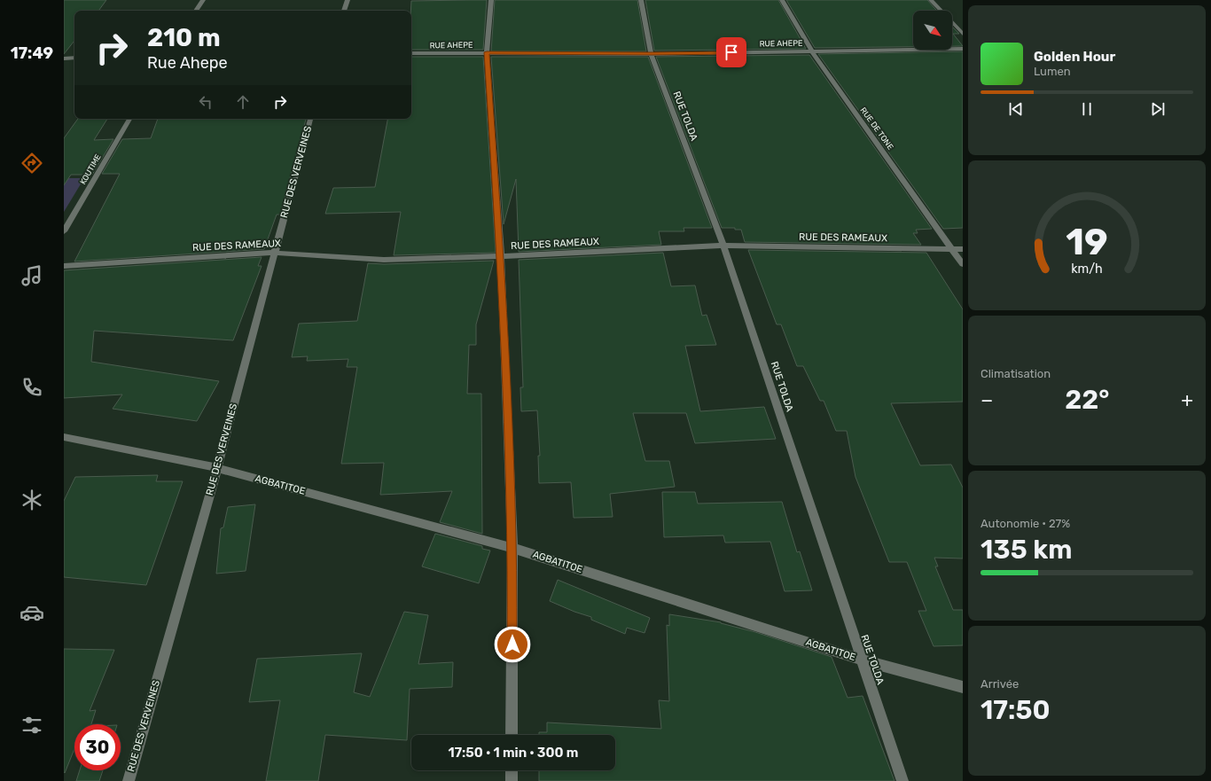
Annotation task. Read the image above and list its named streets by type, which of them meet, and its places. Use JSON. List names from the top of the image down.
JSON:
{
  "streets": {
    "street": [
      "RUE AHEPE",
      "RUE TOLDA",
      "RUE DE TONE",
      "KOUTIME",
      "RUE DES VERVEINES",
      "RUE DES RAMEAUX",
      "AGBATITOE"
    ]
  },
  "crossings": [
    ["RUE AHEPE", "RUE TOLDA"],
    ["RUE AHEPE", "RUE DE TONE"],
    ["RUE TOLDA", "RUE DES RAMEAUX"],
    ["RUE TOLDA", "AGBATITOE"],
    ["RUE DE TONE", "RUE DES RAMEAUX"],
    ["RUE DES VERVEINES", "RUE DES RAMEAUX"],
    ["RUE DES VERVEINES", "AGBATITOE"]
  ],
  "north": "bottom right",
  "page": {
    "tabs": "17:49",
    "turn": ["210 m", "Rue Ahepe"],
    "song": ["Golden Hour", "Lumen"],
    "tile": [
      "Climatisation",
      ["Autonomie · 27%", "135 km"],
      ["Arrivée", "17:50"]
    ],
    "heat": ["−", "22°", "+"],
    "limit": "30",
    "trip": "17:50 · 1 min · 300 m",
    "gauge": ["19", "km/h"]
  }
}
